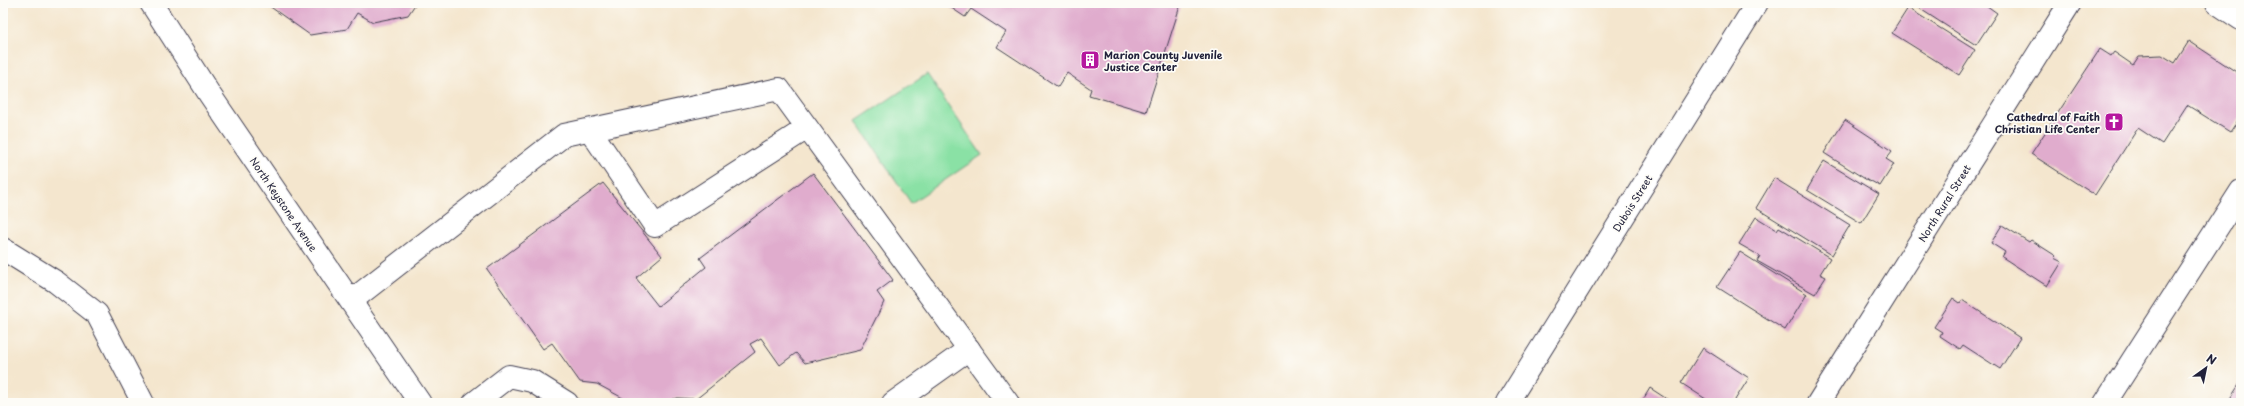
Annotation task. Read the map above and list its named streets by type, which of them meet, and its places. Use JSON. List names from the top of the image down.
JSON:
{
  "streets": {
    "street": ["Dubois Street", "North Rural Street", "North Keystone Avenue"]
  },
  "places": {
    "building": ["Marion County Juvenile Justice Center"],
    "church": ["Cathedral of Faith Christian Life Center"]
  },
  "north": "top right"
}
